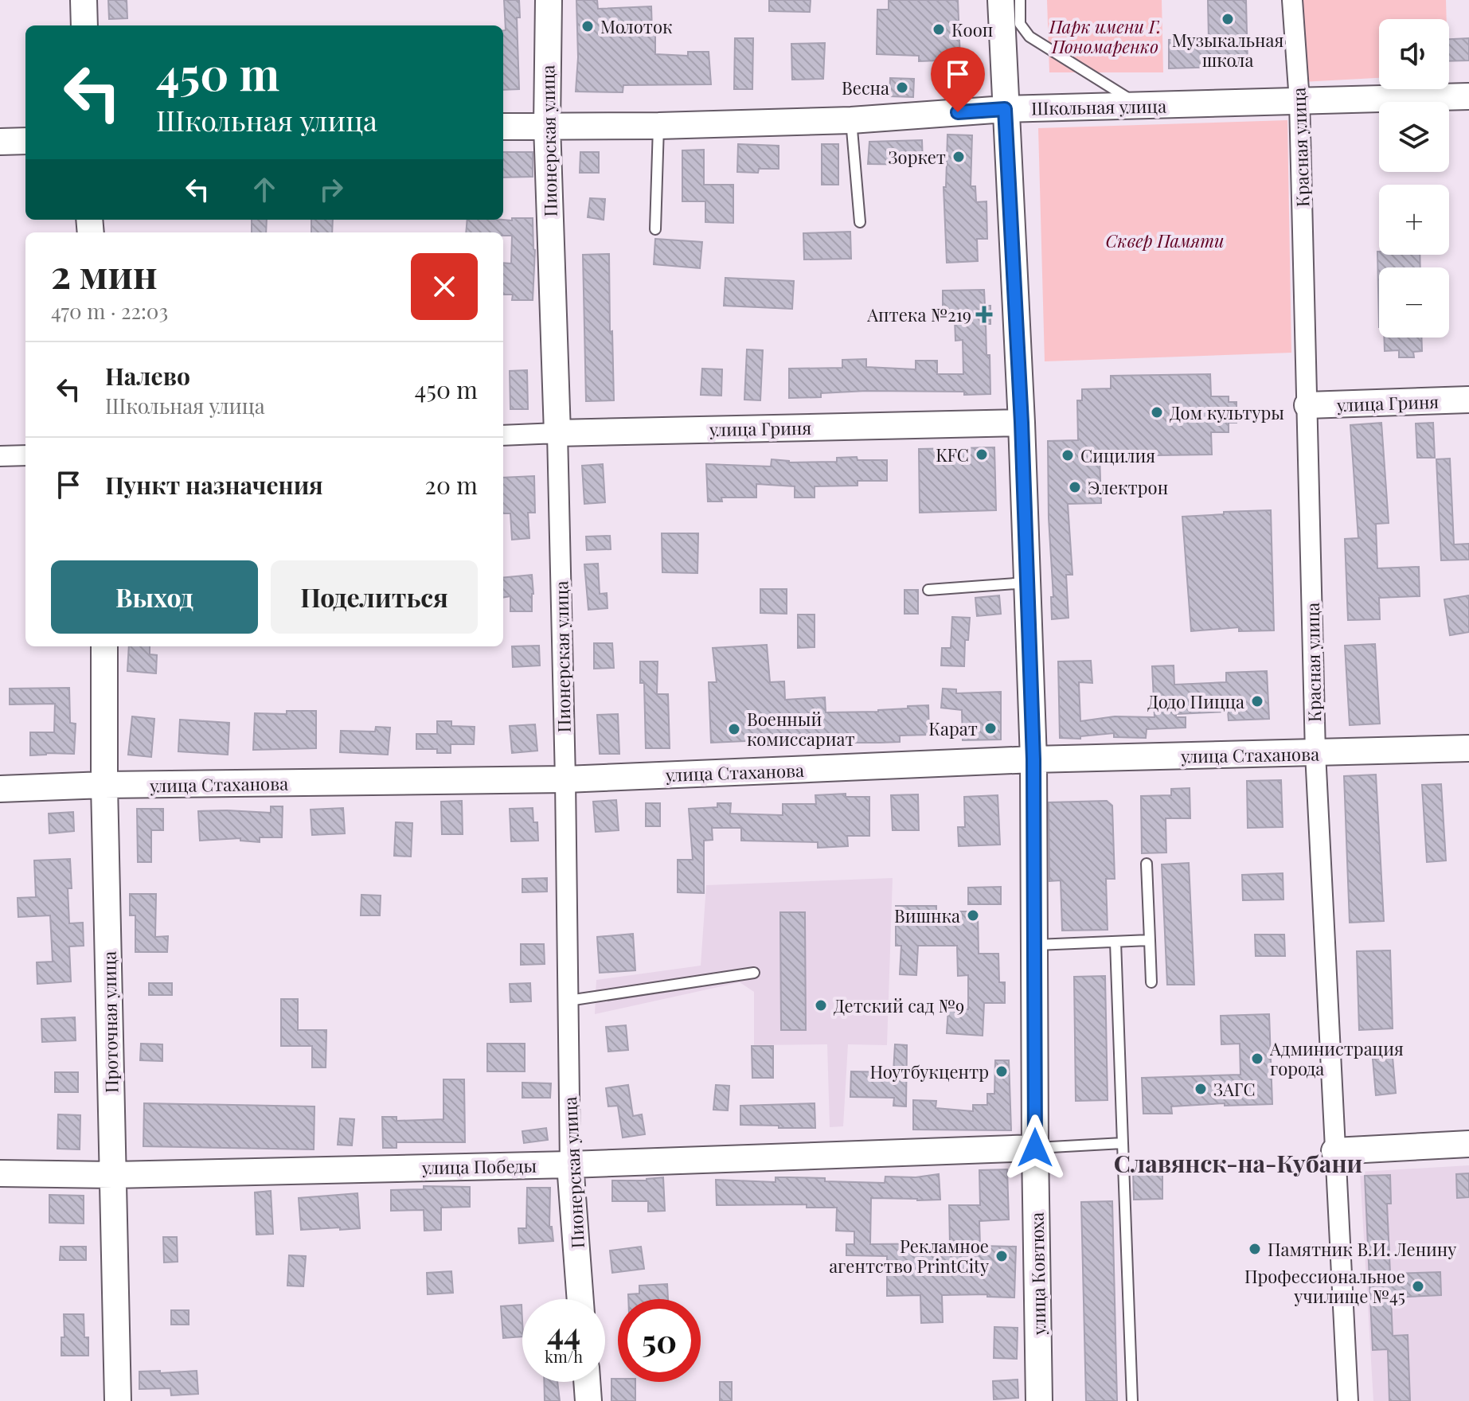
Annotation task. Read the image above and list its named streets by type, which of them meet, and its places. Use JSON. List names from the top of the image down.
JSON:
{
  "streets": {
    "street": [
      "Школьная улица",
      "Пионерская улица",
      "Красная улица",
      "улица Гриня",
      "улица Стаханова",
      "Проточная улица",
      "улица Победы",
      "улица Ковтюха"
    ]
  },
  "crossings": [
    ["Школьная улица", "Пионерская улица"],
    ["Школьная улица", "Красная улица"],
    ["Школьная улица", "улица Ковтюха"],
    ["Пионерская улица", "улица Гриня"],
    ["Пионерская улица", "улица Стаханова"],
    ["Пионерская улица", "улица Победы"],
    ["Красная улица", "улица Гриня"],
    ["Красная улица", "улица Стаханова"],
    ["улица Гриня", "улица Ковтюха"],
    ["улица Стаханова", "Проточная улица"],
    ["улица Стаханова", "улица Ковтюха"],
    ["Проточная улица", "улица Победы"],
    ["улица Победы", "улица Ковтюха"]
  ],
  "districts": ["Славянск-на-Кубани"],
  "parks": ["Парк имени Г. Пономаренко", "Сквер Памяти"],
  "places": {
    "other": [
      "Музыкальная школа",
      "Молоток",
      "Кооп",
      "Весна",
      "Зоркет",
      "Дом культуры",
      "KFC",
      "Сицилия",
      "Электрон",
      "Додо Пицца",
      "Карат",
      "Военный комиссариат",
      "Вишнка",
      "Детский сад №9",
      "Администрация города",
      "Ноутбукцентр",
      "ЗАГС",
      "Памятник В.И. Ленину",
      "Рекламное агентство PrintCity",
      "Профессиональное училище №45"
    ],
    "health": ["Аптека №219"]
  },
  "page": {
    "map_buttons": ["+", "−"],
    "turn": ["450 m", "Школьная улица"],
    "heading": ["2 мин", "470 m · 22:03"],
    "list": [
      {
        "name": "Налево",
        "note": "Школьная улица",
        "value": "450 m"
      },
      {
        "name": "Пункт назначения",
        "value": "20 m"
      }
    ],
    "buttons": ["Выход", "Поделиться"],
    "speed": "44 km/h",
    "limit": "50"
  }
}
